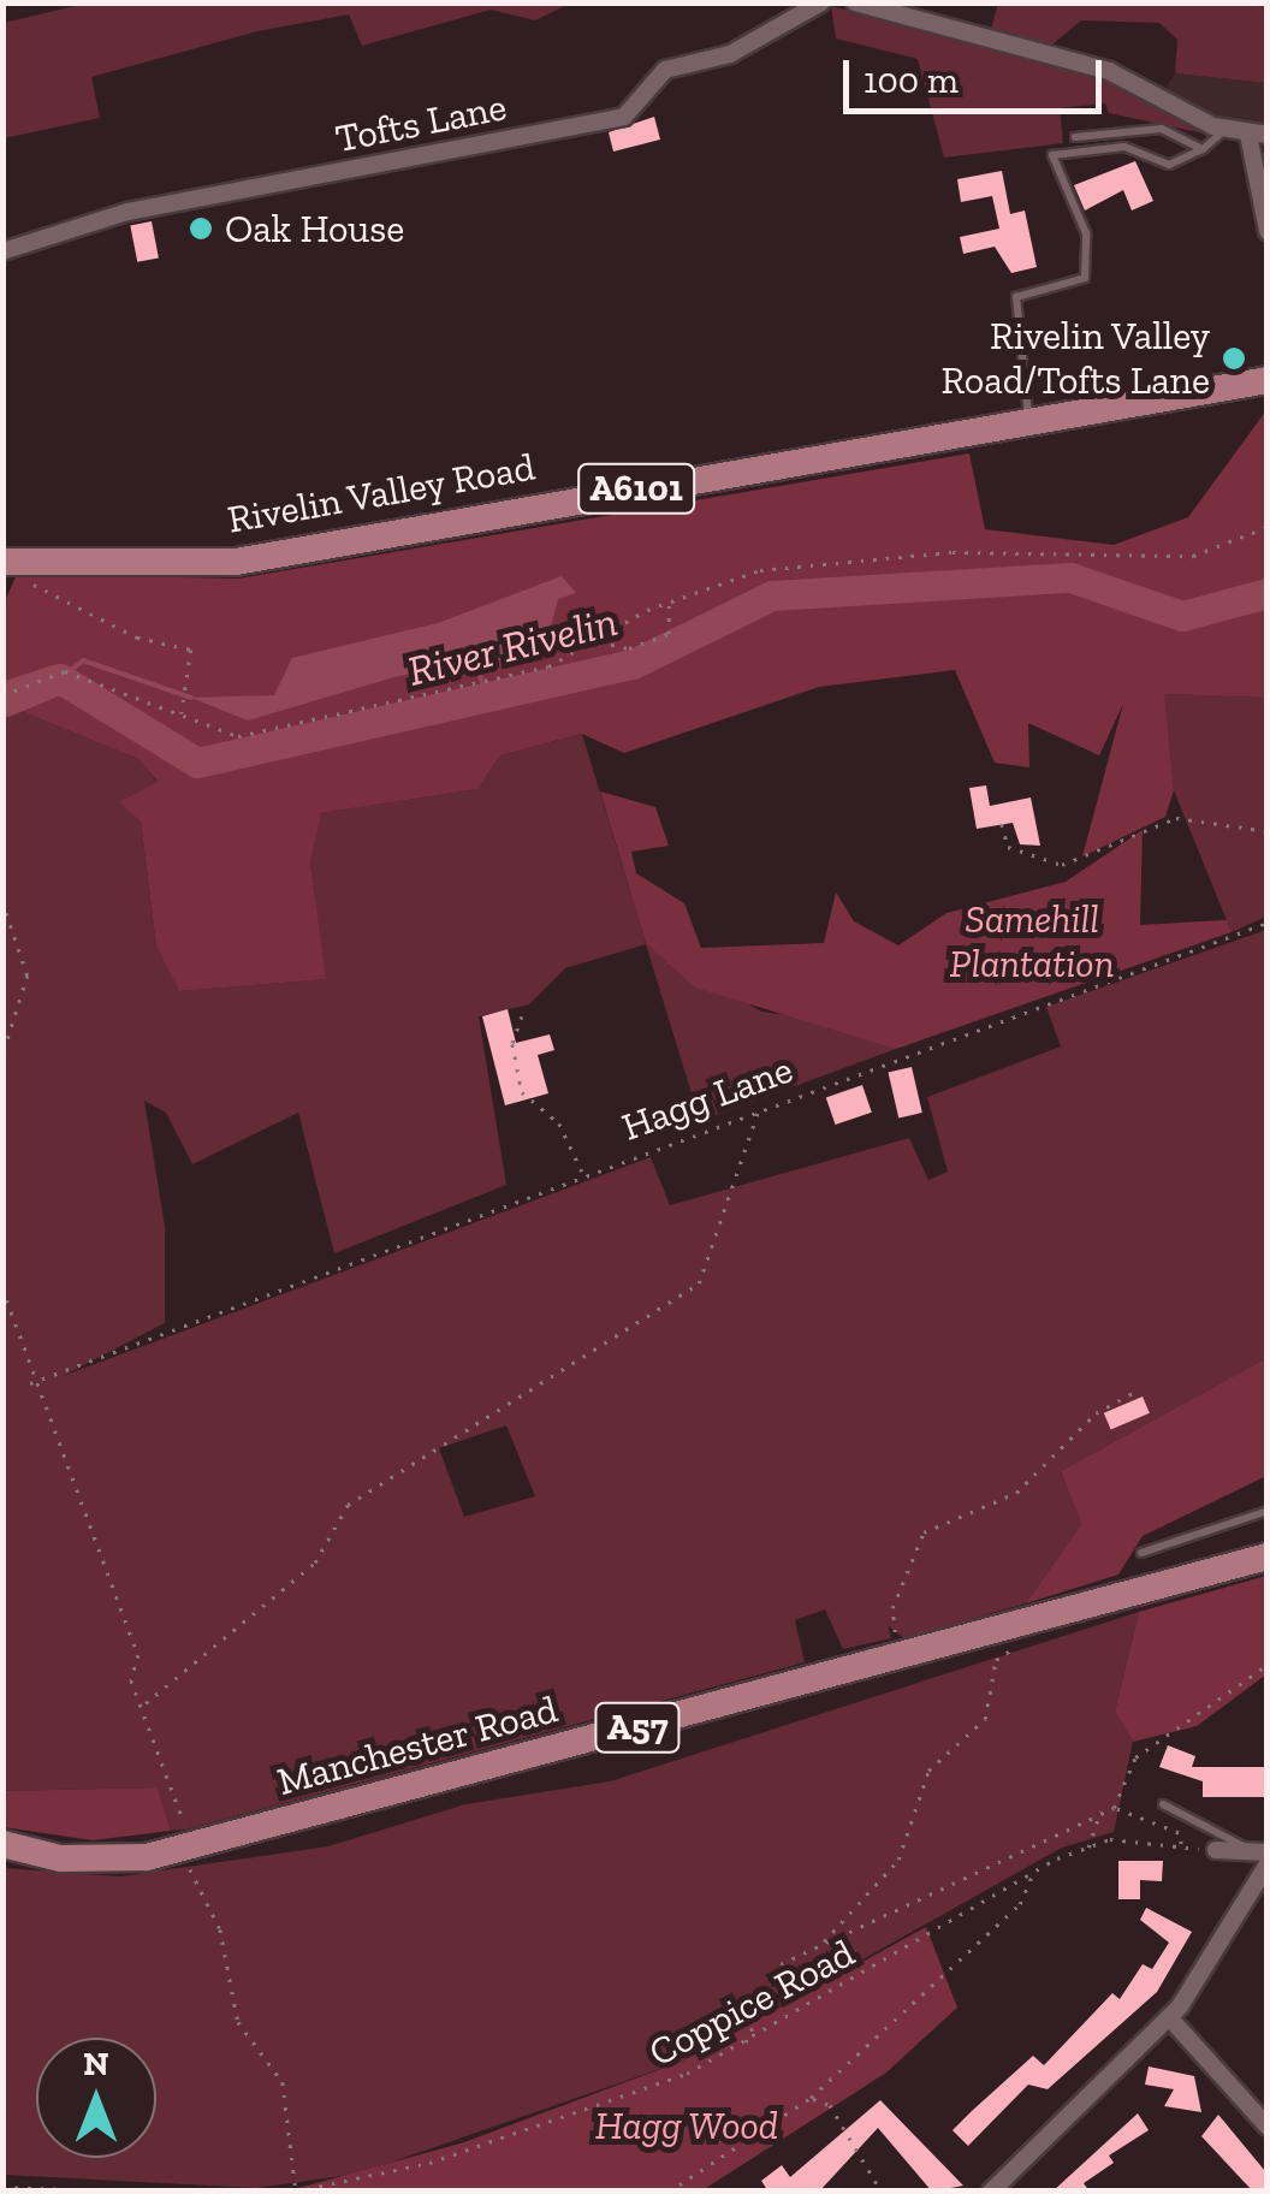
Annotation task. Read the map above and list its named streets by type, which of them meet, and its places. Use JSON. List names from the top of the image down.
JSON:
{
  "streets": {
    "main road": [
      "A6101",
      "Rivelin Valley Road",
      "A57",
      "Manchester Road"
    ],
    "street": ["Tofts Lane"],
    "path": ["Hagg Lane", "Coppice Road"]
  },
  "water": ["River Rivelin"],
  "parks": ["Samehill Plantation", "Hagg Wood"],
  "places": ["Oak House", "Rivelin Valley Road/Tofts Lane"],
  "scale_bar": "100 m",
  "north": "top"
}
